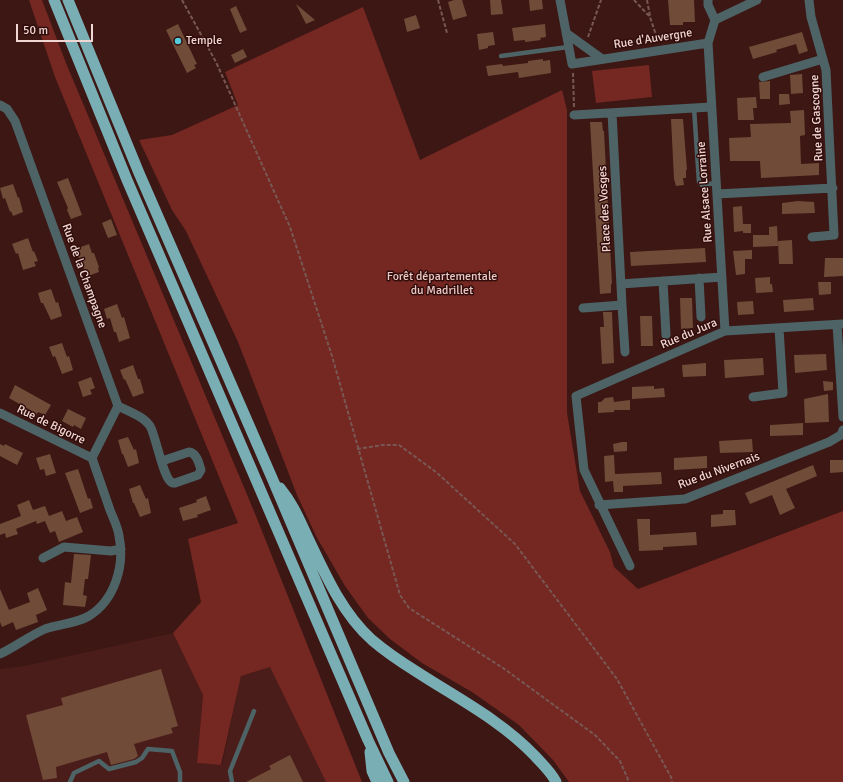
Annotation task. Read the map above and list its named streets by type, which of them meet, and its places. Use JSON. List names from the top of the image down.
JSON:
{
  "streets": {
    "street": [
      "Rue d'Auvergne",
      "Rue de Gascogne",
      "Rue Alsace Lorraine",
      "Place des Vosges",
      "Rue de la Champagne",
      "Rue du Jura",
      "Rue de Bigorre",
      "Rue du Nivernais"
    ]
  },
  "crossings": [
    ["Rue d'Auvergne", "Rue Alsace Lorraine"],
    ["Rue Alsace Lorraine", "Rue du Jura"],
    ["Rue du Jura", "Rue du Nivernais"]
  ],
  "parks": ["Forêt départementale du Madrillet"],
  "places": ["Temple"],
  "scale_bar": "50 m"
}
